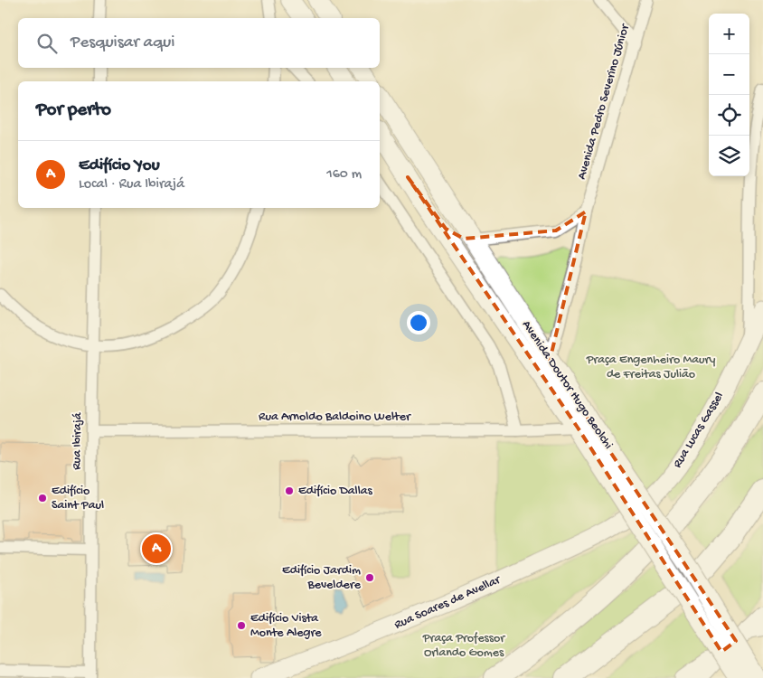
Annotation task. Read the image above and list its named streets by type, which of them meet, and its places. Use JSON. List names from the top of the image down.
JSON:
{
  "streets": {
    "main road": ["Avenida Doutor Hugo Beolchi"],
    "street": [
      "Avenida Pedro Severino Júnior",
      "Rua Arnoldo Baldoino Welter",
      "Rua Lucas Gassel",
      "Rua Ibirajá",
      "Rua Soares de Avellar"
    ]
  },
  "crossings": [
    ["Avenida Pedro Severino Júnior", "Avenida Doutor Hugo Beolchi"],
    ["Avenida Doutor Hugo Beolchi", "Rua Arnoldo Baldoino Welter"],
    ["Rua Arnoldo Baldoino Welter", "Rua Ibirajá"],
    ["Rua Lucas Gassel", "Rua Soares de Avellar"]
  ],
  "parks": ["Praça Engenheiro Maury de Freitas Julião", "Praça Professor Orlando Gomes"],
  "places": [
    "Edifício Dallas",
    "Edifício Saint Paul",
    "Edifício Jardim Beveldere",
    "Edifício Vista Monte Alegre"
  ],
  "page": {
    "map_buttons": ["+", "−"],
    "search": "Pesquisar aqui",
    "heading": "Por perto",
    "list": [
      {
        "mark": "A",
        "name": "Edifício You",
        "note": "Local · Rua Ibirajá",
        "value": "160 m"
      }
    ],
    "pins": "A"
  }
}
